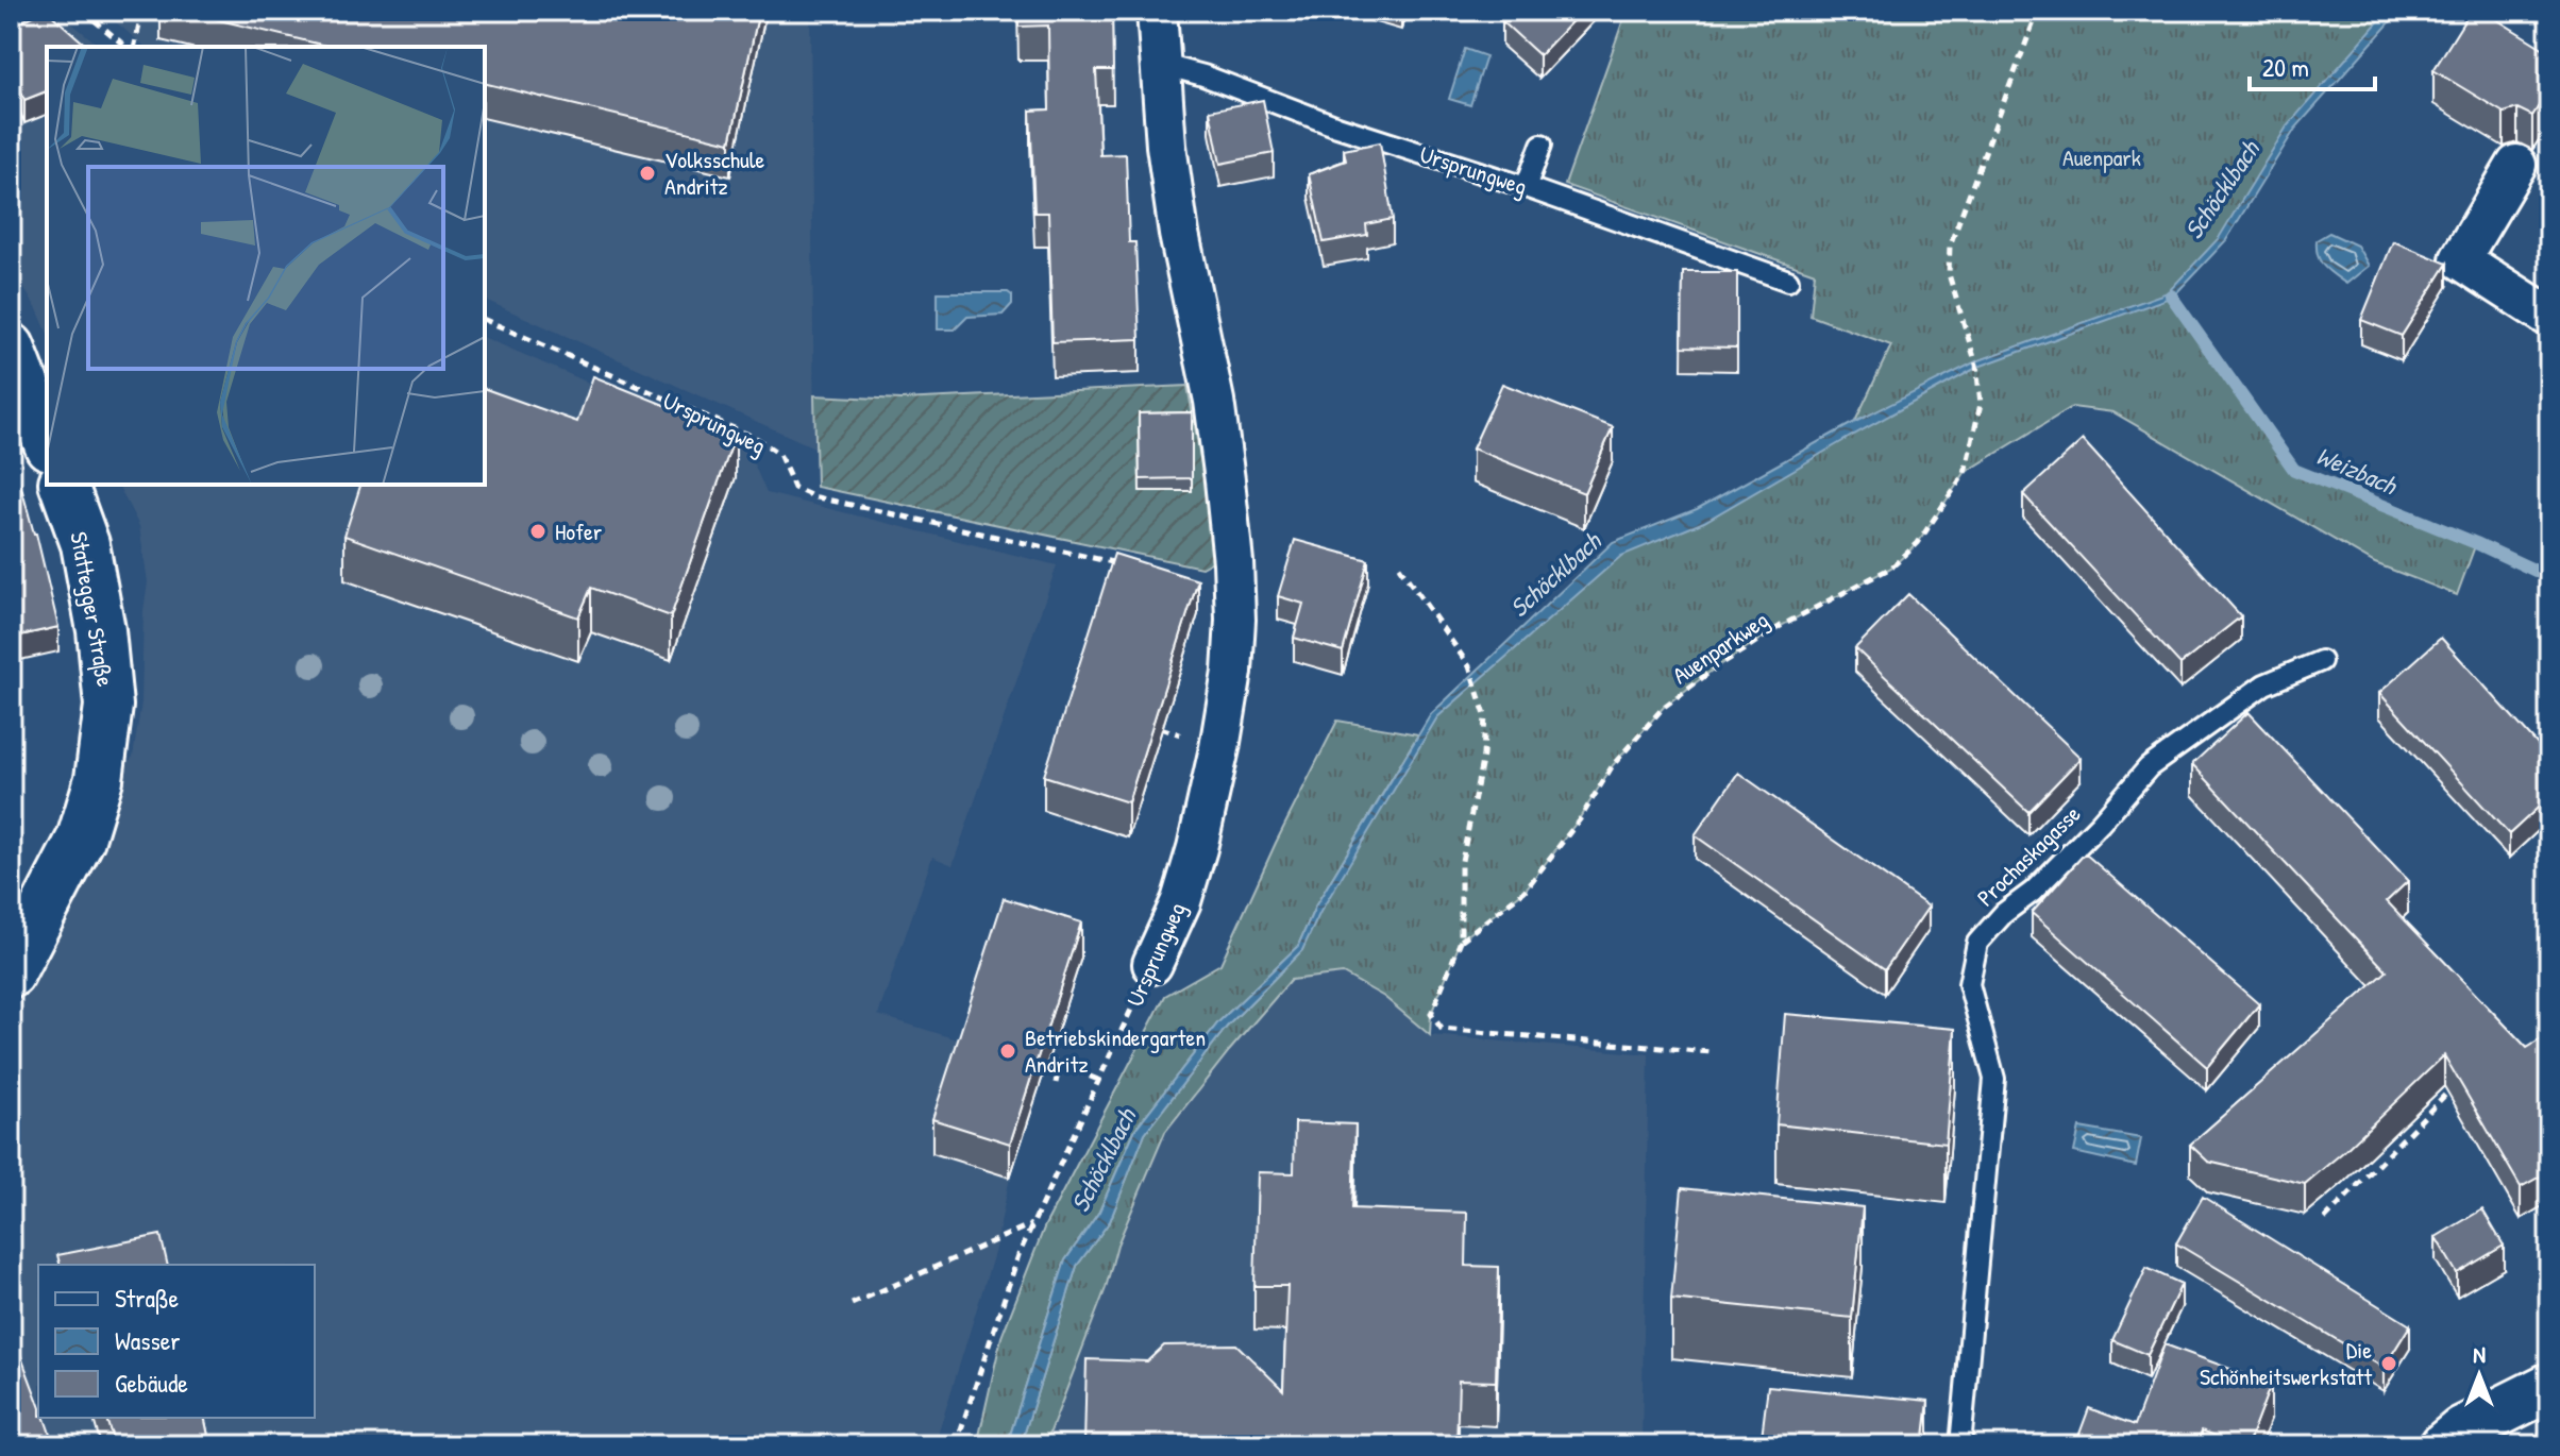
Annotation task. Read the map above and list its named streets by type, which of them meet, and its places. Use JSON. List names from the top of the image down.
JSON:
{
  "streets": {
    "street": ["Ursprungweg", "Stattegger Straße"],
    "lane": ["Prochaskagasse"],
    "path": ["Auenparkweg"]
  },
  "water": ["Schöcklbach", "Weizbach"],
  "parks": ["Auenpark"],
  "places": [
    "Volksschule Andritz",
    "Hofer",
    "Betriebskindergarten Andritz",
    "Die Schönheitswerkstatt"
  ],
  "legend": ["Straße", "Wasser", "Gebäude"],
  "scale_bar": "20 m",
  "north": "top"
}
